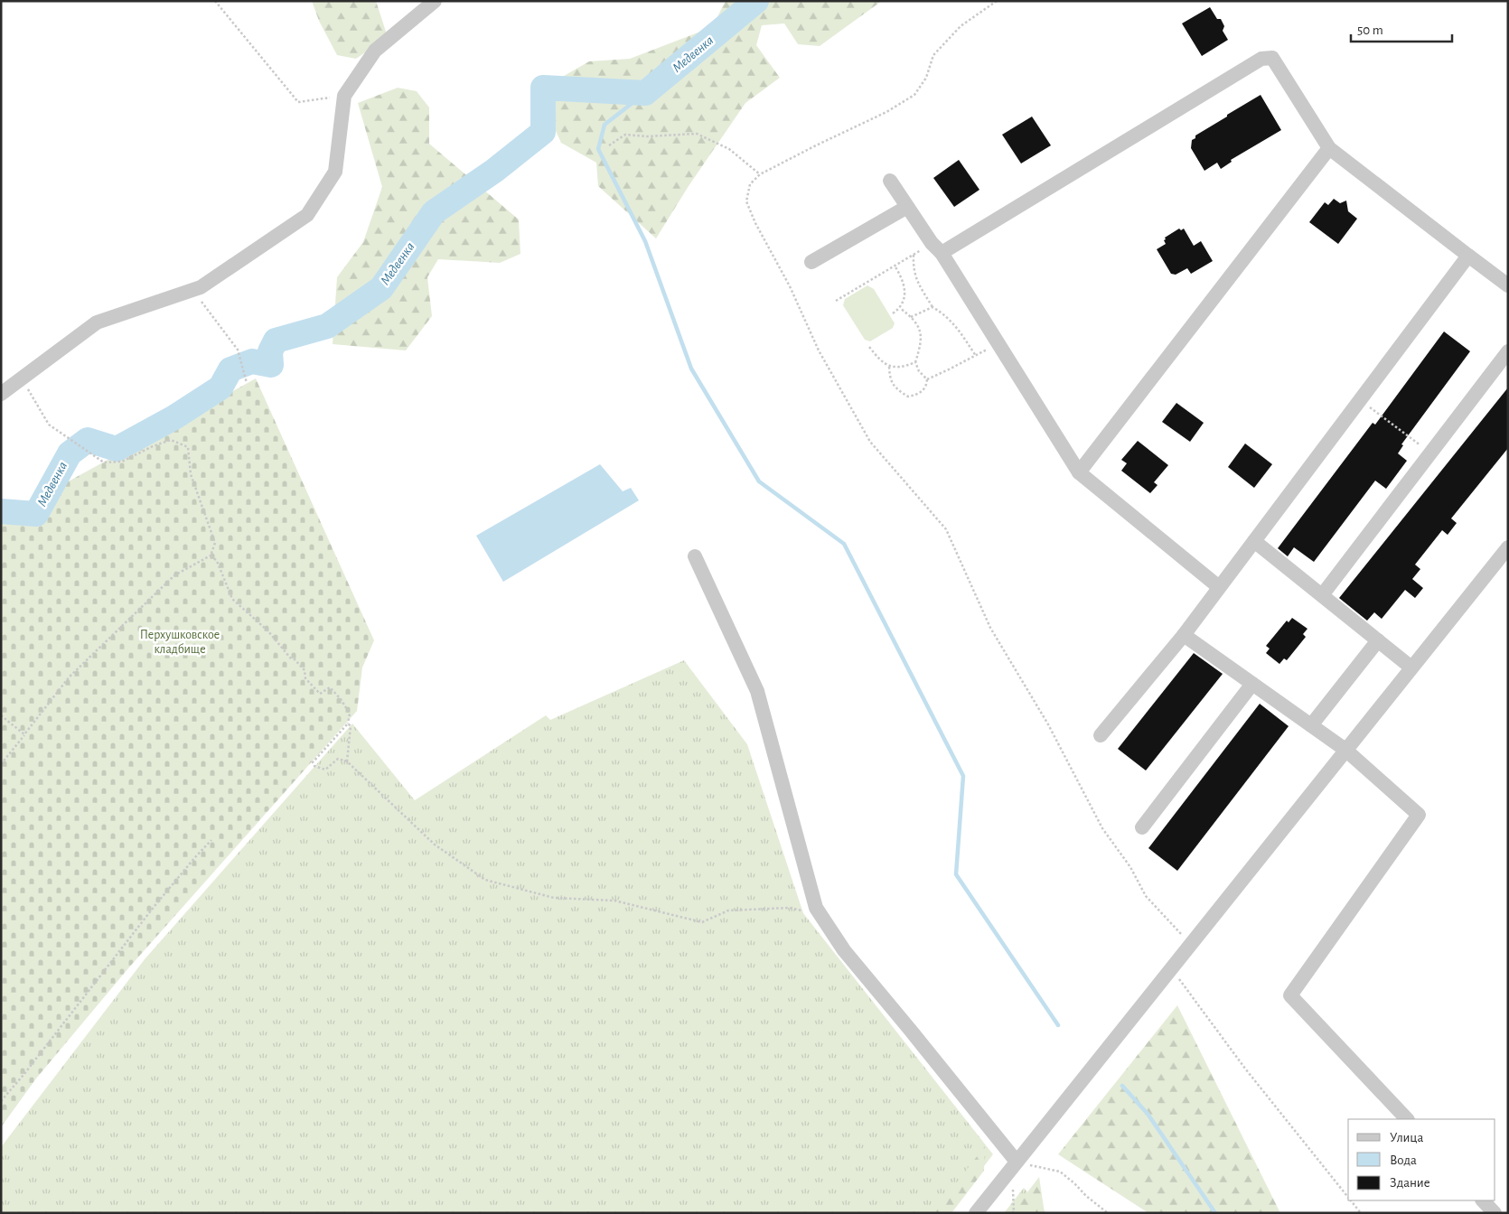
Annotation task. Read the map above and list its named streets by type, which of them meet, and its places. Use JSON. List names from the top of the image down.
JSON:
{
  "water": ["Медвенка"],
  "parks": ["Перхушковское кладбище"],
  "legend": ["Улица", "Вода", "Здание"],
  "scale_bar": "50 m"
}
